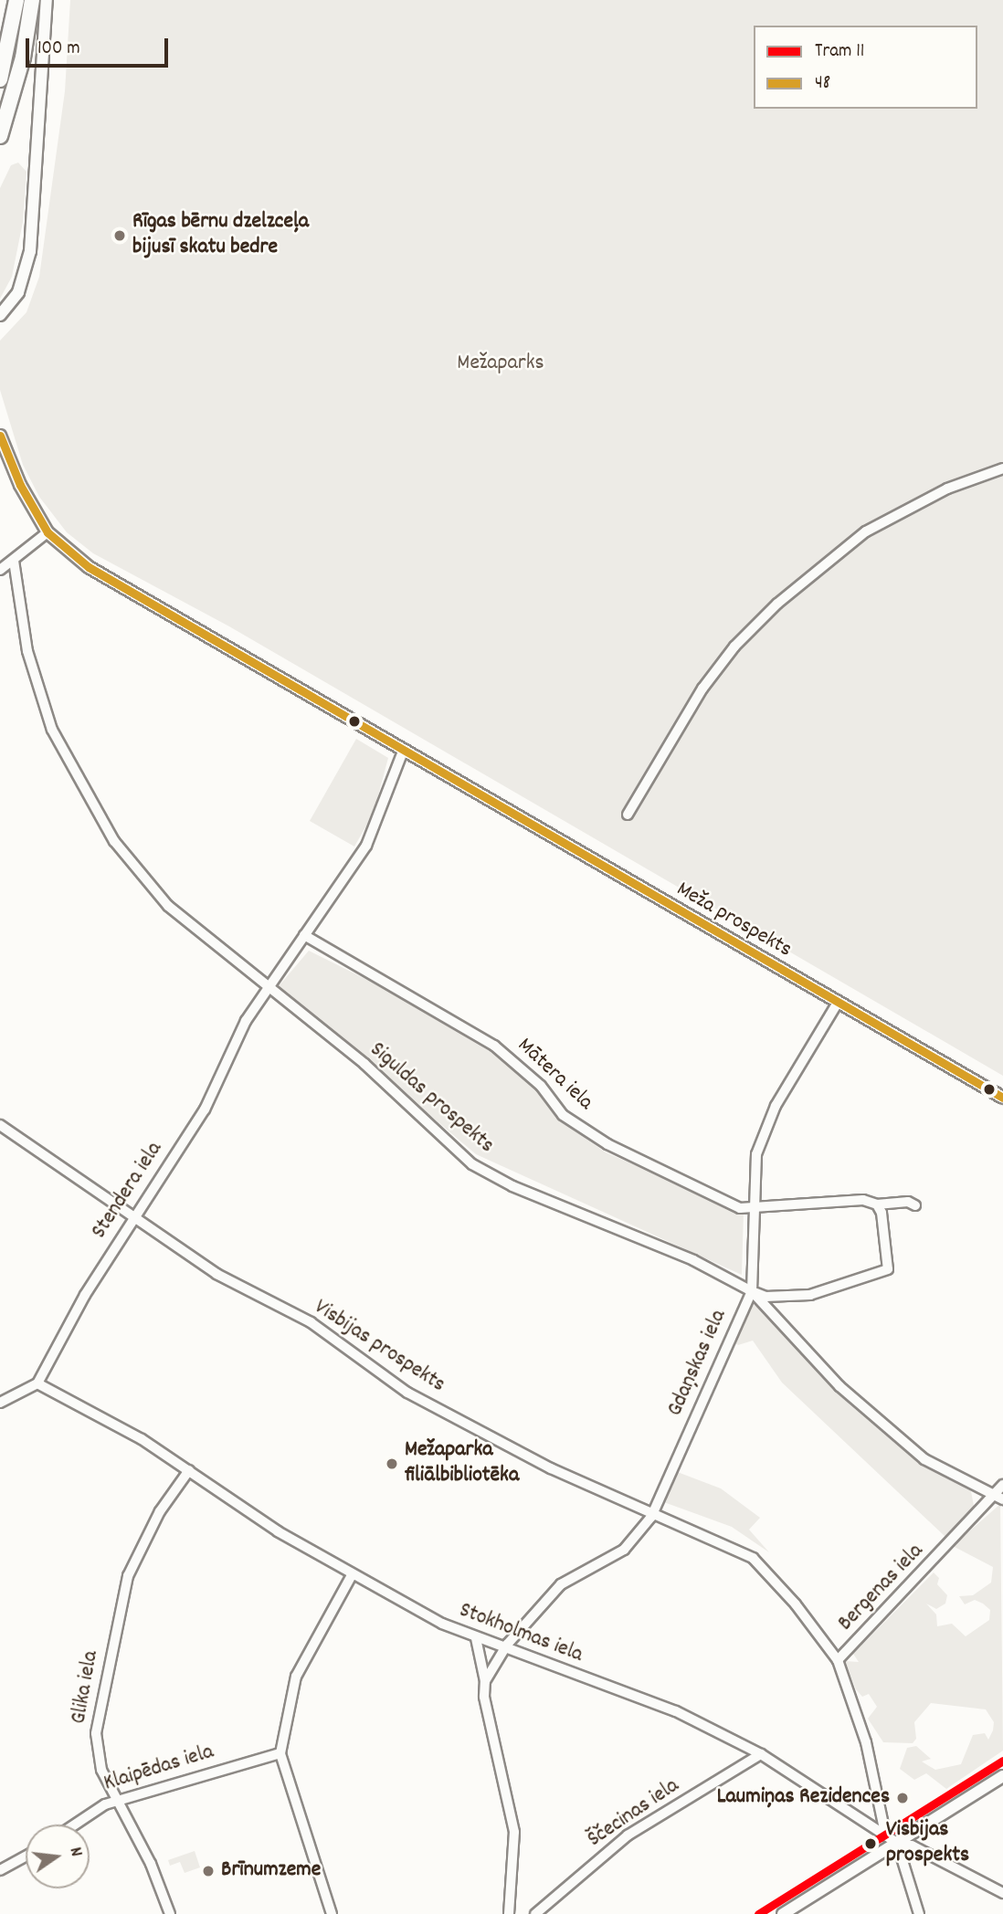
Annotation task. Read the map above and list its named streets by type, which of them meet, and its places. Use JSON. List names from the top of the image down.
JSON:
{
  "streets": {
    "street": [
      "Meža prospekts",
      "Mātera iela",
      "Siguldas prospekts",
      "Stendera iela",
      "Visbijas prospekts",
      "Gdaņskas iela",
      "Bergenas iela",
      "Stokholmas iela",
      "Glika iela",
      "Klaipēdas iela",
      "Ščecinas iela"
    ]
  },
  "crossings": [
    ["Meža prospekts", "Stendera iela"],
    ["Meža prospekts", "Gdaņskas iela"],
    ["Mātera iela", "Stendera iela"],
    ["Mātera iela", "Gdaņskas iela"],
    ["Siguldas prospekts", "Stendera iela"],
    ["Siguldas prospekts", "Gdaņskas iela"],
    ["Siguldas prospekts", "Bergenas iela"],
    ["Stendera iela", "Visbijas prospekts"],
    ["Stendera iela", "Stokholmas iela"],
    ["Visbijas prospekts", "Gdaņskas iela"],
    ["Visbijas prospekts", "Bergenas iela"],
    ["Visbijas prospekts", "Stokholmas iela"],
    ["Gdaņskas iela", "Stokholmas iela"],
    ["Stokholmas iela", "Glika iela"],
    ["Stokholmas iela", "Ščecinas iela"],
    ["Glika iela", "Klaipēdas iela"]
  ],
  "parks": ["Mežaparks"],
  "places": [
    "Rīgas bērnu dzelzceļa bijusī skatu bedre",
    "Mežaparka filiālbibliotēka",
    "Laumiņas Rezidences",
    "Visbijas prospekts",
    "Brīnumzeme"
  ],
  "lines": ["transit line 48", "tram line 11"],
  "legend": ["Tram 11", "48"],
  "scale_bar": "100 m",
  "north": "right"
}
